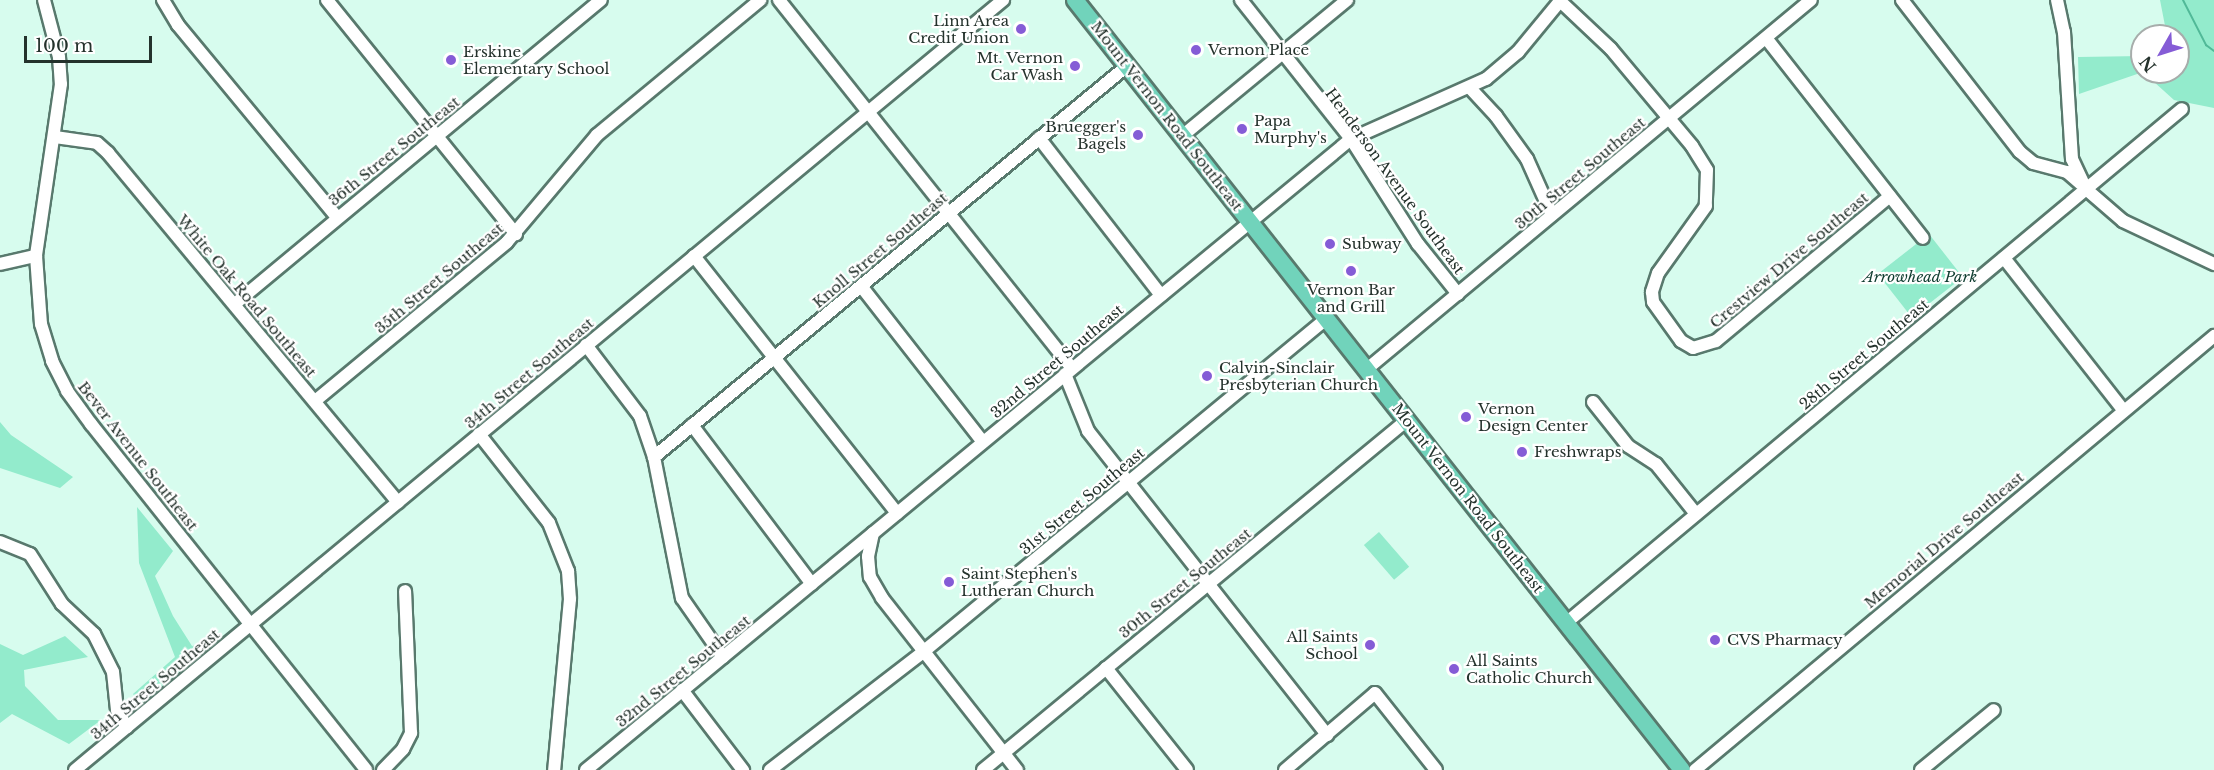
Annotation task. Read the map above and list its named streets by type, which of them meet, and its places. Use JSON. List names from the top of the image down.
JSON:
{
  "streets": {
    "main road": ["Mount Vernon Road Southeast"],
    "street": [
      "36th Street Southeast",
      "30th Street Southeast",
      "Henderson Avenue Southeast",
      "Knoll Street Southeast",
      "Crestview Drive Southeast",
      "35th Street Southeast",
      "White Oak Road Southeast",
      "28th Street Southeast",
      "32nd Street Southeast",
      "34th Street Southeast",
      "Bever Avenue Southeast",
      "31st Street Southeast",
      "Memorial Drive Southeast"
    ]
  },
  "crossings": [
    ["Mount Vernon Road Southeast", "30th Street Southeast"],
    ["Mount Vernon Road Southeast", "Knoll Street Southeast"],
    ["Mount Vernon Road Southeast", "28th Street Southeast"],
    ["Mount Vernon Road Southeast", "32nd Street Southeast"],
    ["Mount Vernon Road Southeast", "31st Street Southeast"],
    ["36th Street Southeast", "White Oak Road Southeast"],
    ["30th Street Southeast", "Henderson Avenue Southeast"],
    ["30th Street Southeast", "Crestview Drive Southeast"],
    ["Henderson Avenue Southeast", "32nd Street Southeast"],
    ["35th Street Southeast", "White Oak Road Southeast"],
    ["White Oak Road Southeast", "34th Street Southeast"],
    ["White Oak Road Southeast", "Bever Avenue Southeast"],
    ["34th Street Southeast", "Bever Avenue Southeast"]
  ],
  "parks": ["Arrowhead Park"],
  "places": [
    "Linn Area Credit Union",
    "Vernon Place",
    "Erskine Elementary School",
    "Mt. Vernon Car Wash",
    "Papa Murphy's",
    "Bruegger's Bagels",
    "Subway",
    "Vernon Bar and Grill",
    "Calvin-Sinclair Presbyterian Church",
    "Vernon Design Center",
    "Freshwraps",
    "Saint Stephen's Lutheran Church",
    "CVS Pharmacy",
    "All Saints School",
    "All Saints Catholic Church"
  ],
  "scale_bar": "100 m",
  "north": "bottom left"
}
